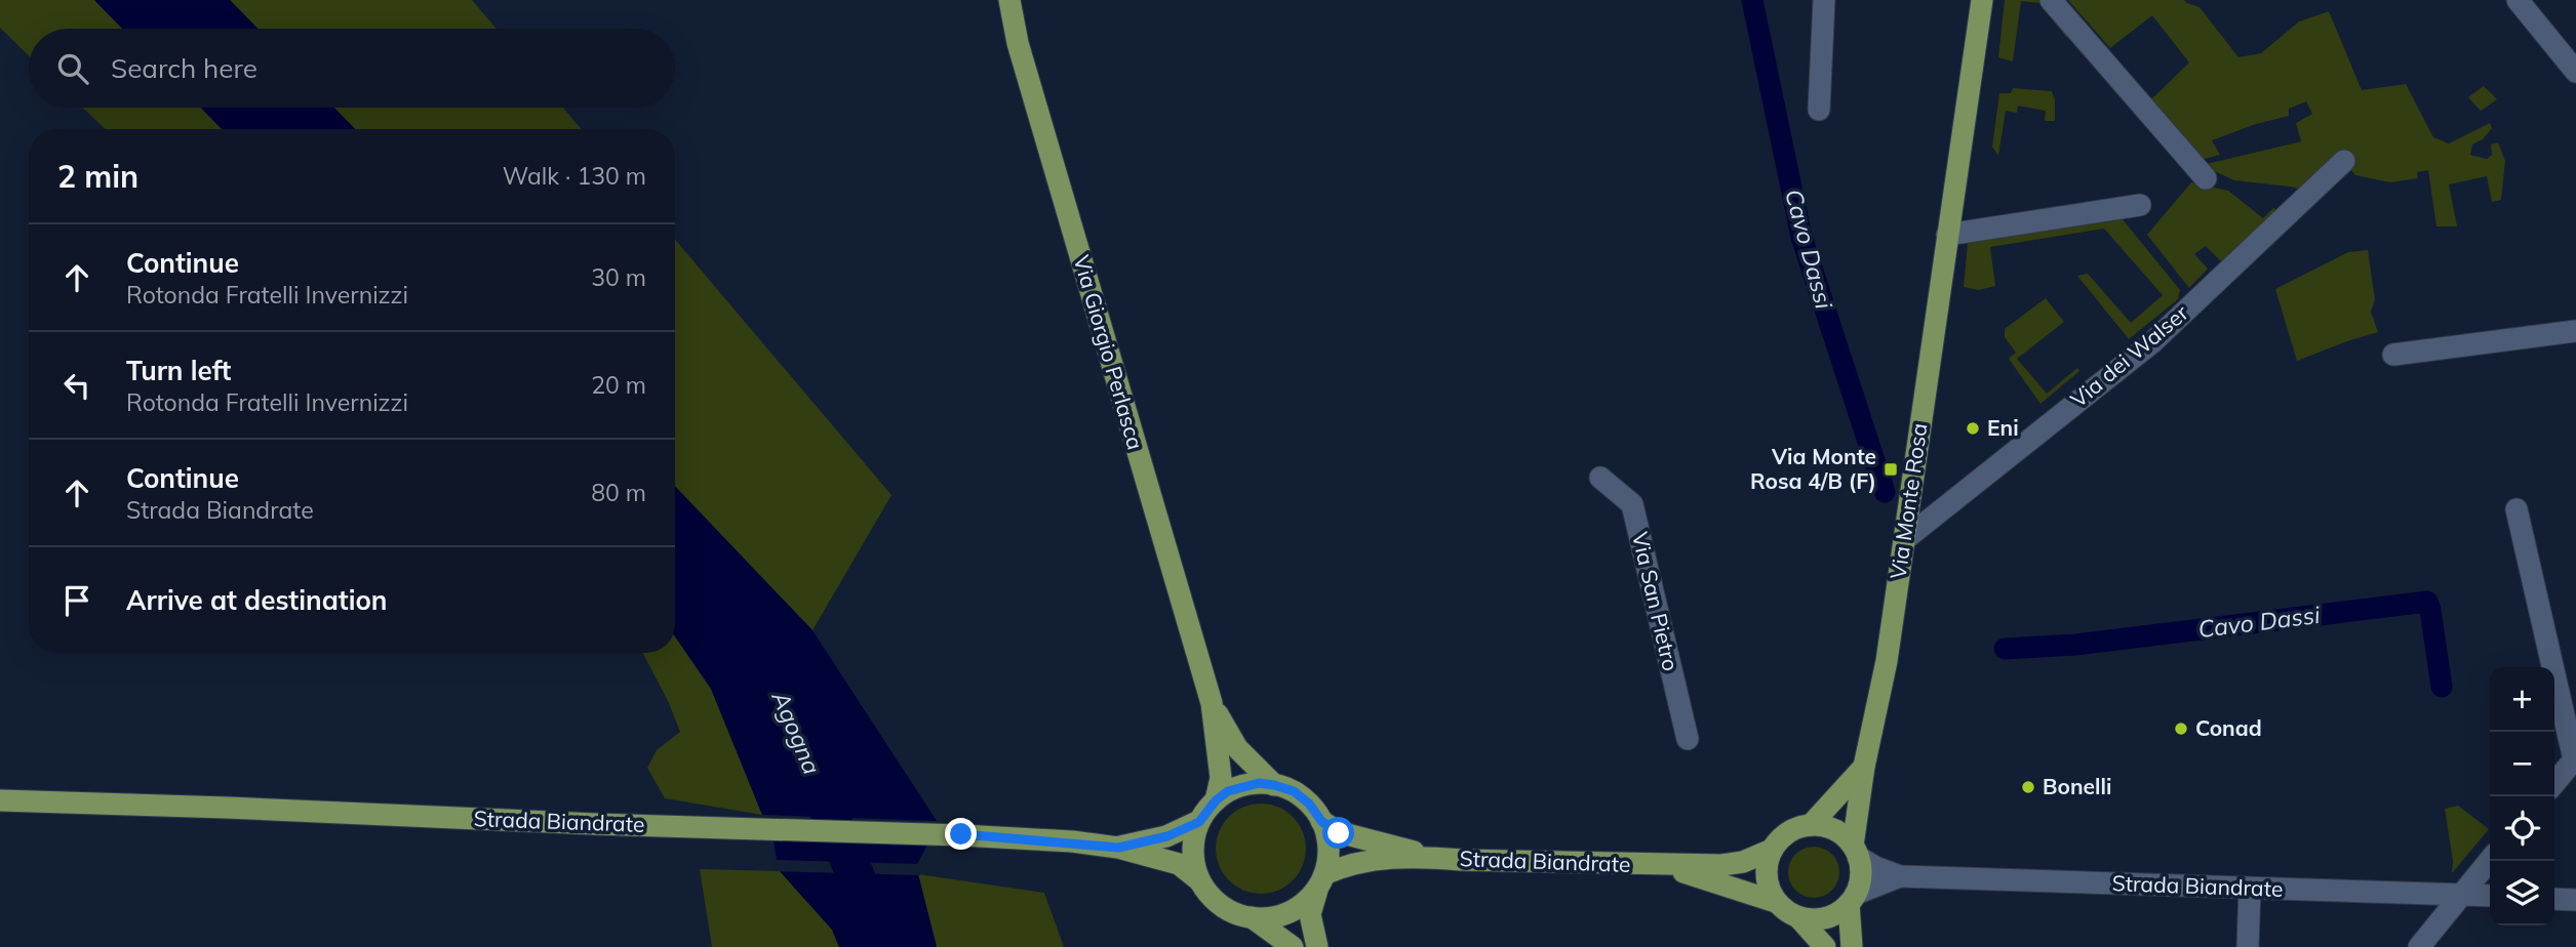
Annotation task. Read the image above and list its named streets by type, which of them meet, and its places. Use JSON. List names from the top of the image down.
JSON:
{
  "streets": {
    "main road": ["Via Giorgio Perlasca", "Via Monte Rosa", "Strada Biandrate"],
    "street": ["Via dei Walser", "Via San Pietro"]
  },
  "crossings": [
    ["Via Giorgio Perlasca", "Strada Biandrate"],
    ["Via dei Walser", "Via Monte Rosa"],
    ["Via Monte Rosa", "Strada Biandrate"]
  ],
  "water": ["Cavo Dassi", "Agogna"],
  "places": {
    "other": ["Eni", "Conad", "Bonelli"],
    "transit": ["Via Monte Rosa 4/B (F)"]
  },
  "page": {
    "search": "Search here",
    "heading": ["2 min", "Walk · 130 m"],
    "list": [
      ["Continue", "Rotonda Fratelli Invernizzi", "30 m"],
      ["Turn left", "Rotonda Fratelli Invernizzi", "20 m"],
      ["Continue", "Strada Biandrate", "80 m"],
      "Arrive at destination"
    ],
    "map_buttons": ["+", "−"]
  }
}
